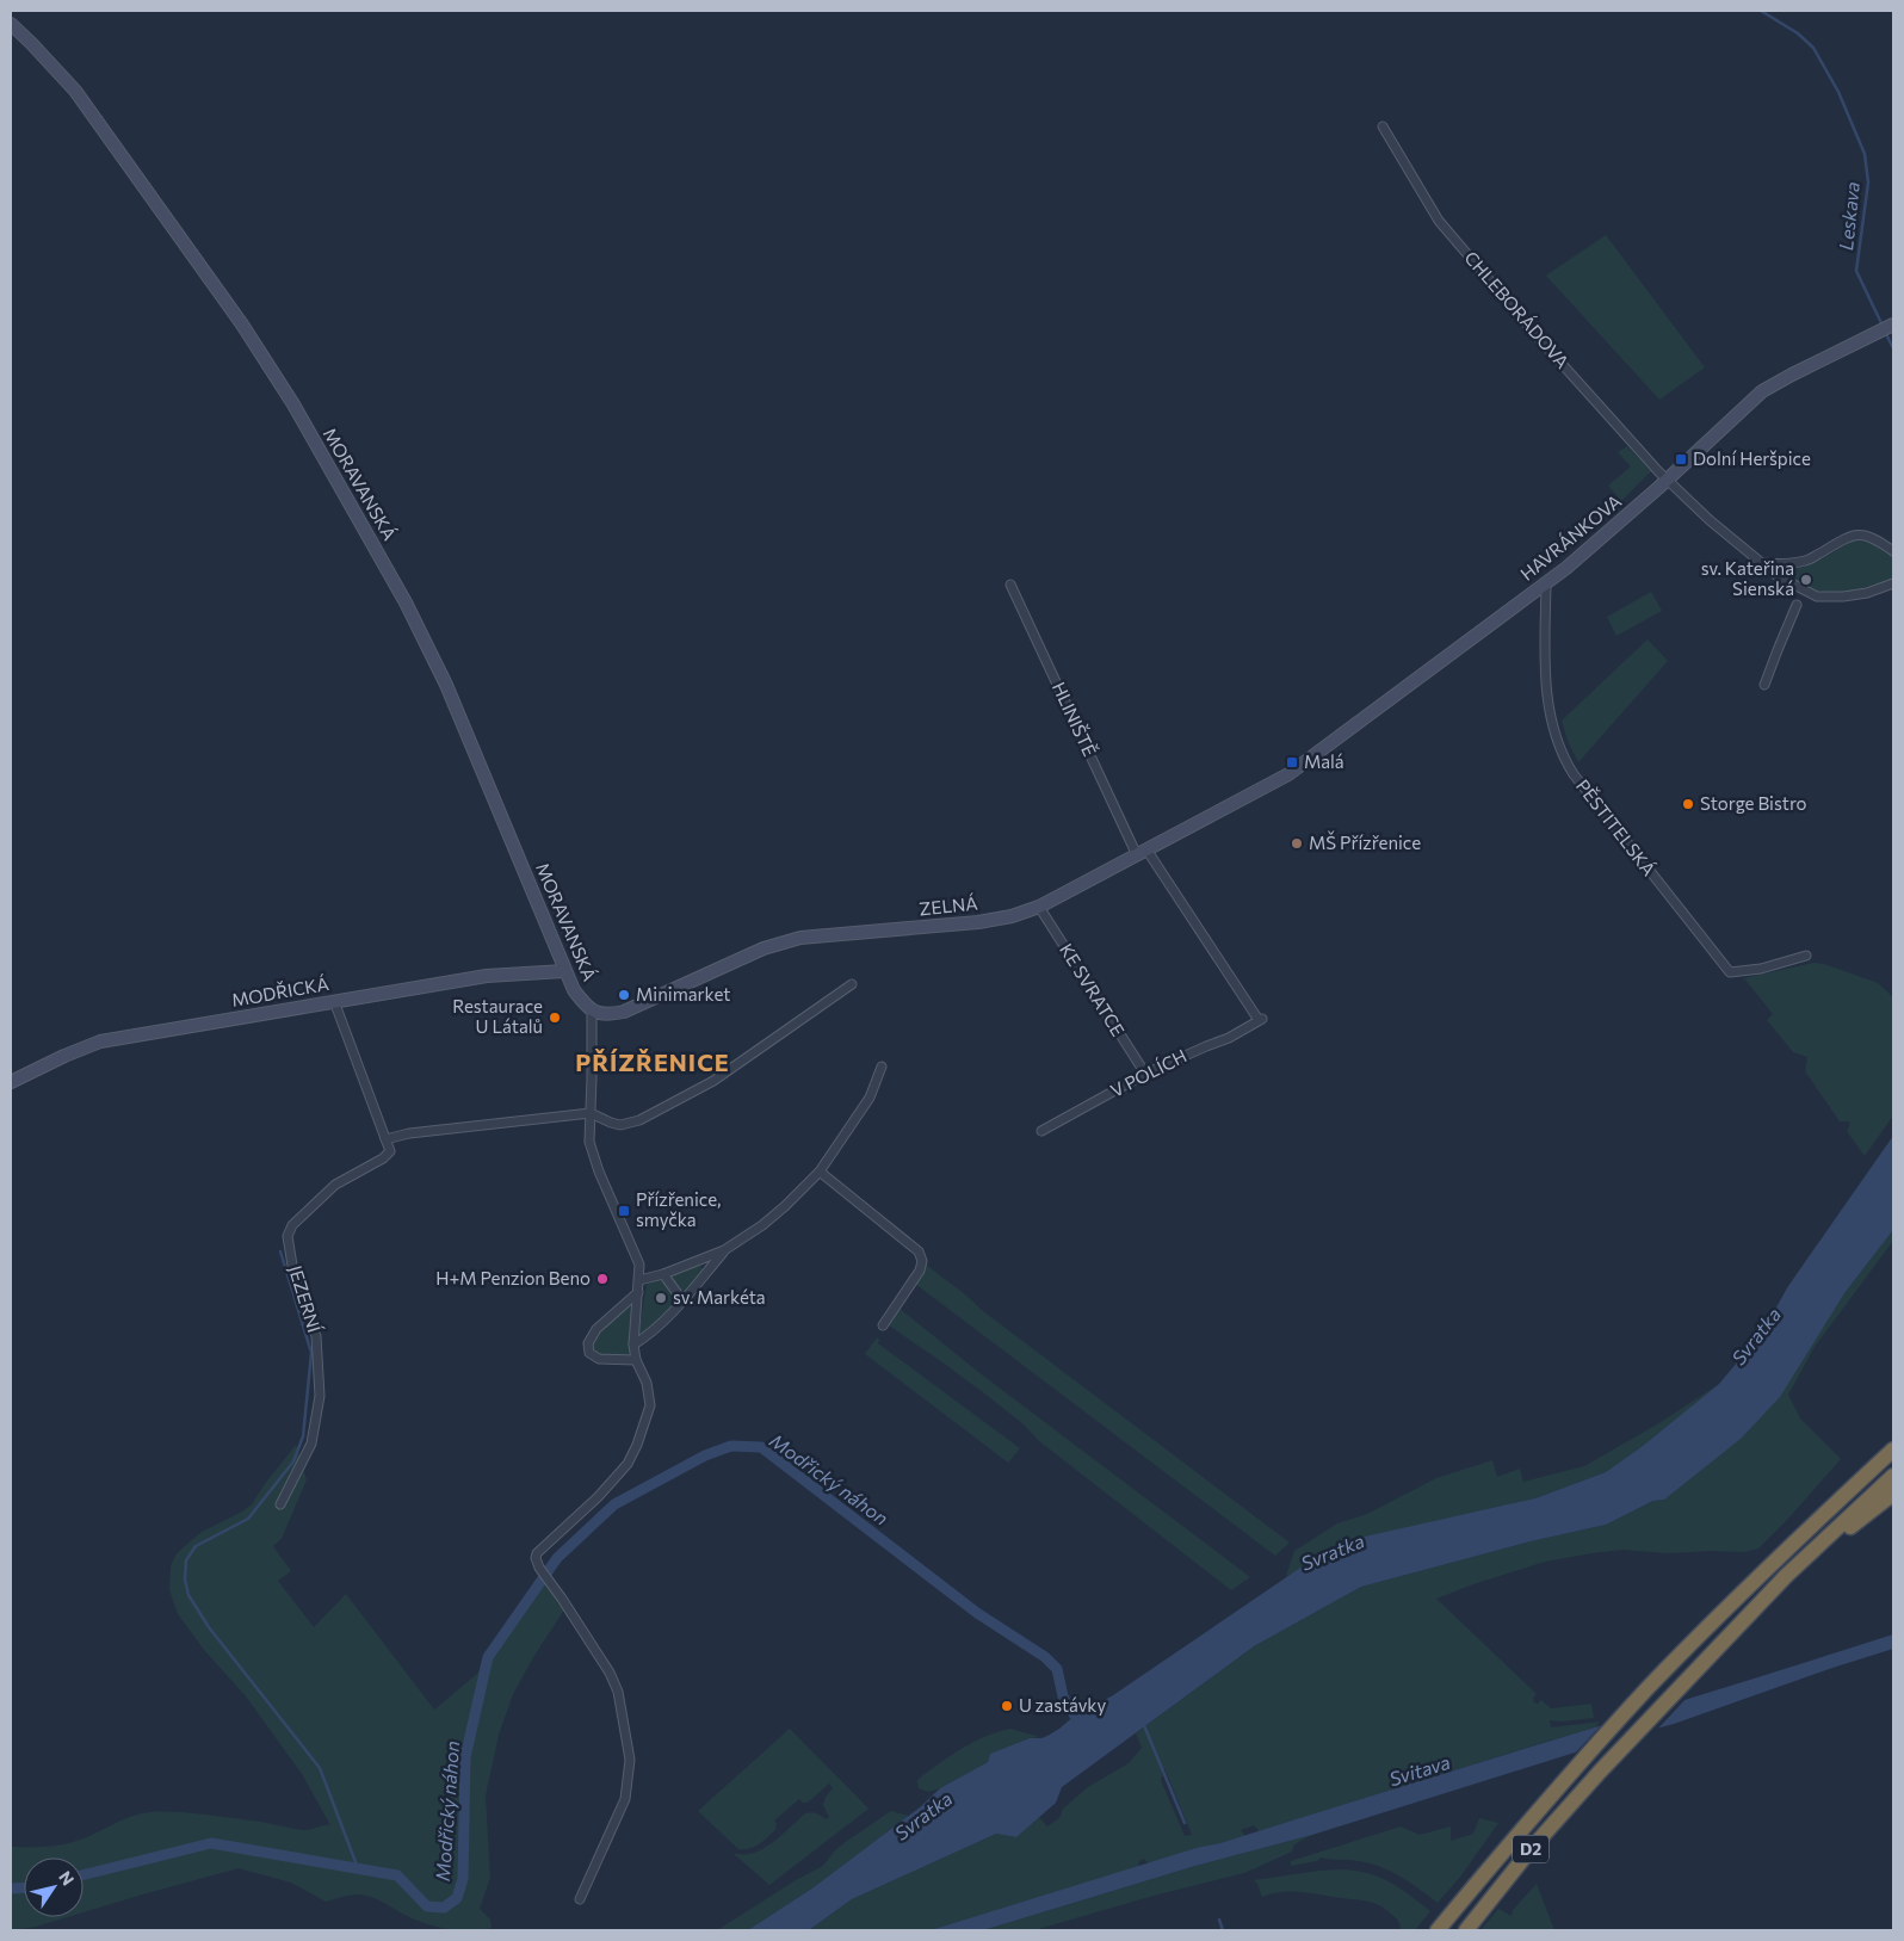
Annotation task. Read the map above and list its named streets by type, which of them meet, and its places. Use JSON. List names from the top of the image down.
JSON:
{
  "streets": {
    "highway": ["D2"],
    "street": [
      "CHLEBORÁDOVA",
      "MORAVANSKÁ",
      "HAVRÁNKOVA",
      "HLINIŠTĚ",
      "PĚSTITELSKÁ",
      "ZELNÁ",
      "KE SVRATCE",
      "MODŘICKÁ",
      "V POLÍCH",
      "JEZERNÍ"
    ]
  },
  "crossings": [
    ["CHLEBORÁDOVA", "HAVRÁNKOVA"],
    ["MORAVANSKÁ", "ZELNÁ"],
    ["MORAVANSKÁ", "MODŘICKÁ"],
    ["HAVRÁNKOVA", "PĚSTITELSKÁ"],
    ["HAVRÁNKOVA", "ZELNÁ"],
    ["HLINIŠTĚ", "ZELNÁ"],
    ["HLINIŠTĚ", "V POLÍCH"],
    ["ZELNÁ", "KE SVRATCE"],
    ["ZELNÁ", "V POLÍCH"],
    ["KE SVRATCE", "V POLÍCH"]
  ],
  "districts": ["PŘÍZŘENICE"],
  "water": [
    "Leskava",
    "Svratka",
    "Modřický náhon",
    "Svitava"
  ],
  "places": {
    "transit": ["Dolní Heršpice", "Malá", "Přízřenice, smyčka"],
    "other": [
      "sv. Kateřina Sienská",
      "Storge Bistro",
      "MŠ Přízřenice",
      "Minimarket",
      "Restaurace U Látalů",
      "H+M Penzion Beno",
      "sv. Markéta",
      "U zastávky"
    ]
  },
  "north": "top right"
}
